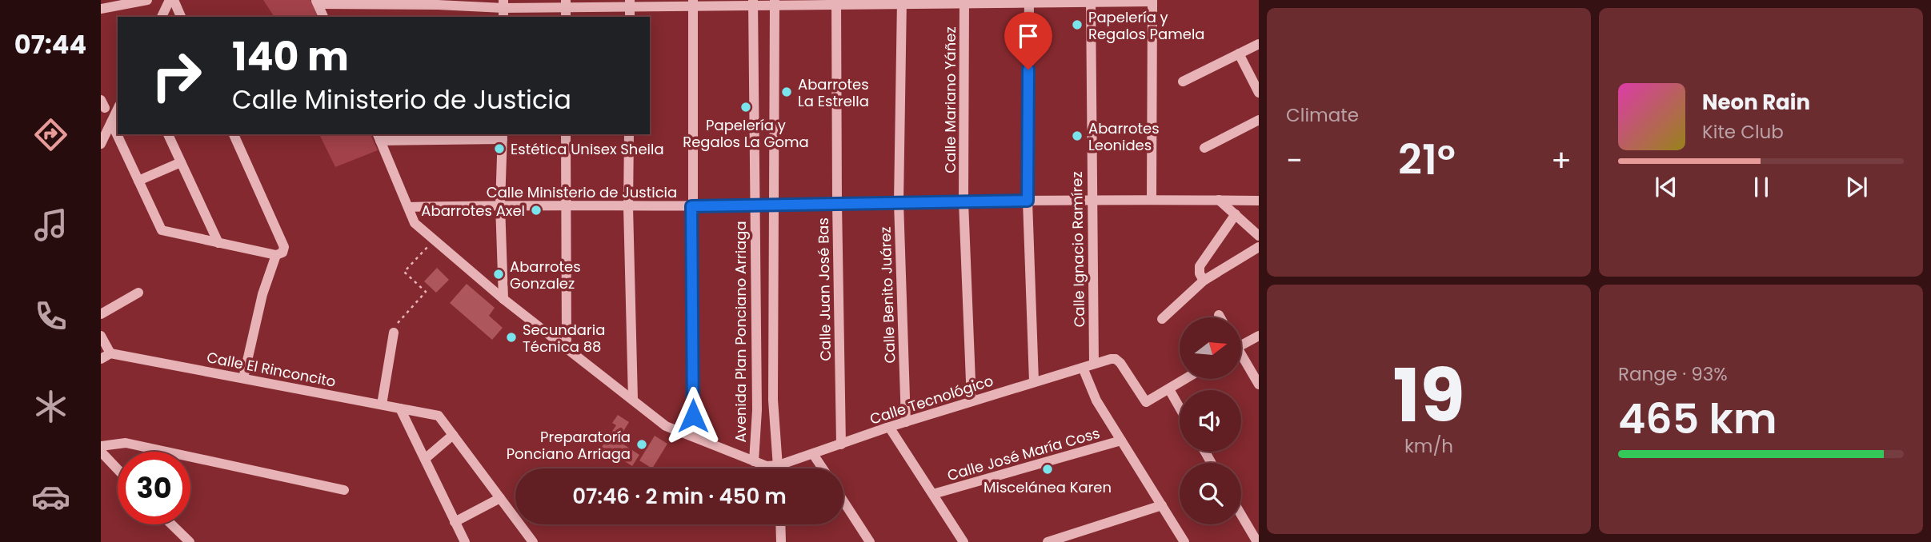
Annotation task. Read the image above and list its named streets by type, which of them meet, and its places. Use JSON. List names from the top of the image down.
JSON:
{
  "streets": {
    "street": [
      "Calle Mariano Yáñez",
      "Calle Ministerio de Justicia",
      "Calle Ignacio Ramírez",
      "Calle Juan José Bas",
      "Calle Benito Juárez",
      "Avenida Plan Ponciano Arriaga",
      "Calle El Rinconcito",
      "Calle Tecnológico",
      "Calle José María Coss"
    ]
  },
  "crossings": [
    ["Calle Mariano Yáñez", "Calle Ministerio de Justicia"],
    ["Calle Mariano Yáñez", "Calle Tecnológico"],
    ["Calle Ministerio de Justicia", "Calle Ignacio Ramírez"],
    ["Calle Ministerio de Justicia", "Calle Juan José Bas"],
    ["Calle Ministerio de Justicia", "Calle Benito Juárez"],
    ["Calle Ministerio de Justicia", "Avenida Plan Ponciano Arriaga"],
    ["Calle Ignacio Ramírez", "Calle Tecnológico"],
    ["Calle Juan José Bas", "Calle Tecnológico"],
    ["Calle Benito Juárez", "Calle Tecnológico"]
  ],
  "places": [
    "Papelería y Regalos Pamela",
    "Abarrotes La Estrella",
    "Papelería y Regalos La Goma",
    "Abarrotes Leonides",
    "Estética Unisex Sheila",
    "Abarrotes Axel",
    "Abarrotes Gonzalez",
    "Secundaria Técnica 88",
    "Preparatoría Ponciano Arriaga",
    "Miscelánea Karen"
  ],
  "north": "right",
  "page": {
    "tabs": "07:44",
    "tile": [
      "Climate",
      ["19", "km/h"],
      ["Range · 93%", "465 km"]
    ],
    "turn": ["140 m", "Calle Ministerio de Justicia"],
    "song": ["Neon Rain", "Kite Club"],
    "heat": ["−", "21°", "+"],
    "limit": "30",
    "trip": "07:46 · 2 min · 450 m"
  }
}
